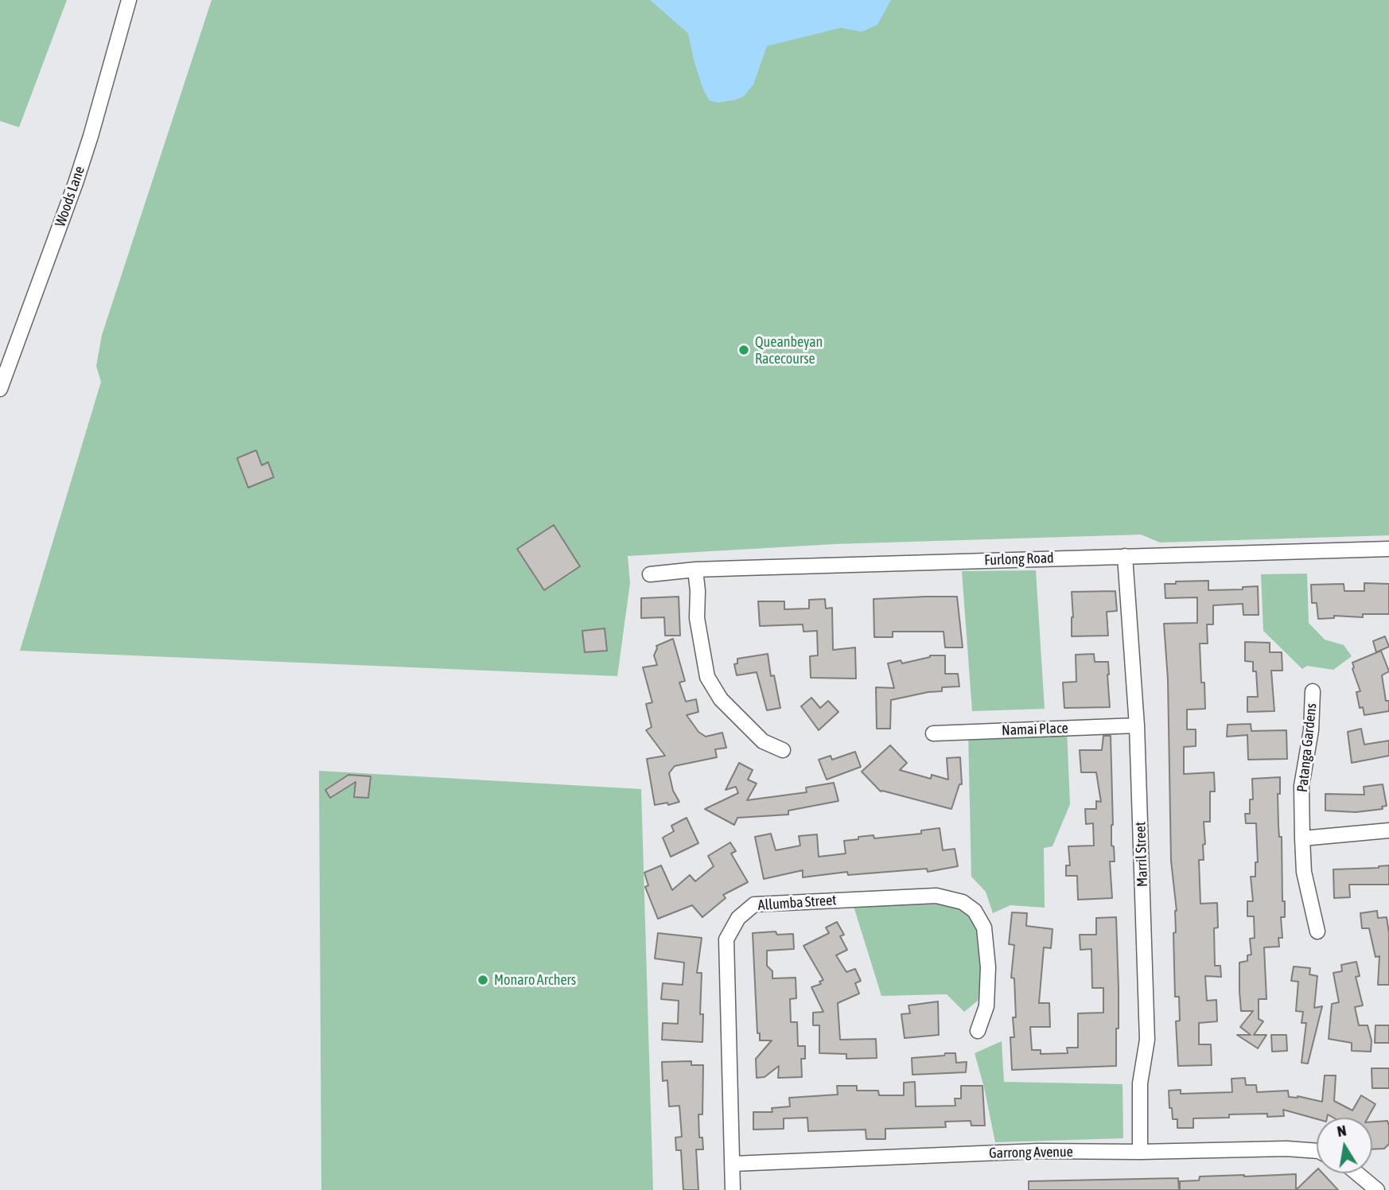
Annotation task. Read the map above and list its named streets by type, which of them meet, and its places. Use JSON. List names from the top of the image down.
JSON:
{
  "streets": {
    "street": [
      "Woods Lane",
      "Furlong Road",
      "Namai Place",
      "Patanga Gardens",
      "Marril Street",
      "Allumba Street",
      "Garrong Avenue"
    ]
  },
  "crossings": [
    ["Furlong Road", "Marril Street"],
    ["Namai Place", "Marril Street"],
    ["Marril Street", "Garrong Avenue"],
    ["Allumba Street", "Garrong Avenue"]
  ],
  "places": ["Queanbeyan Racecourse", "Monaro Archers"],
  "north": "top"
}
